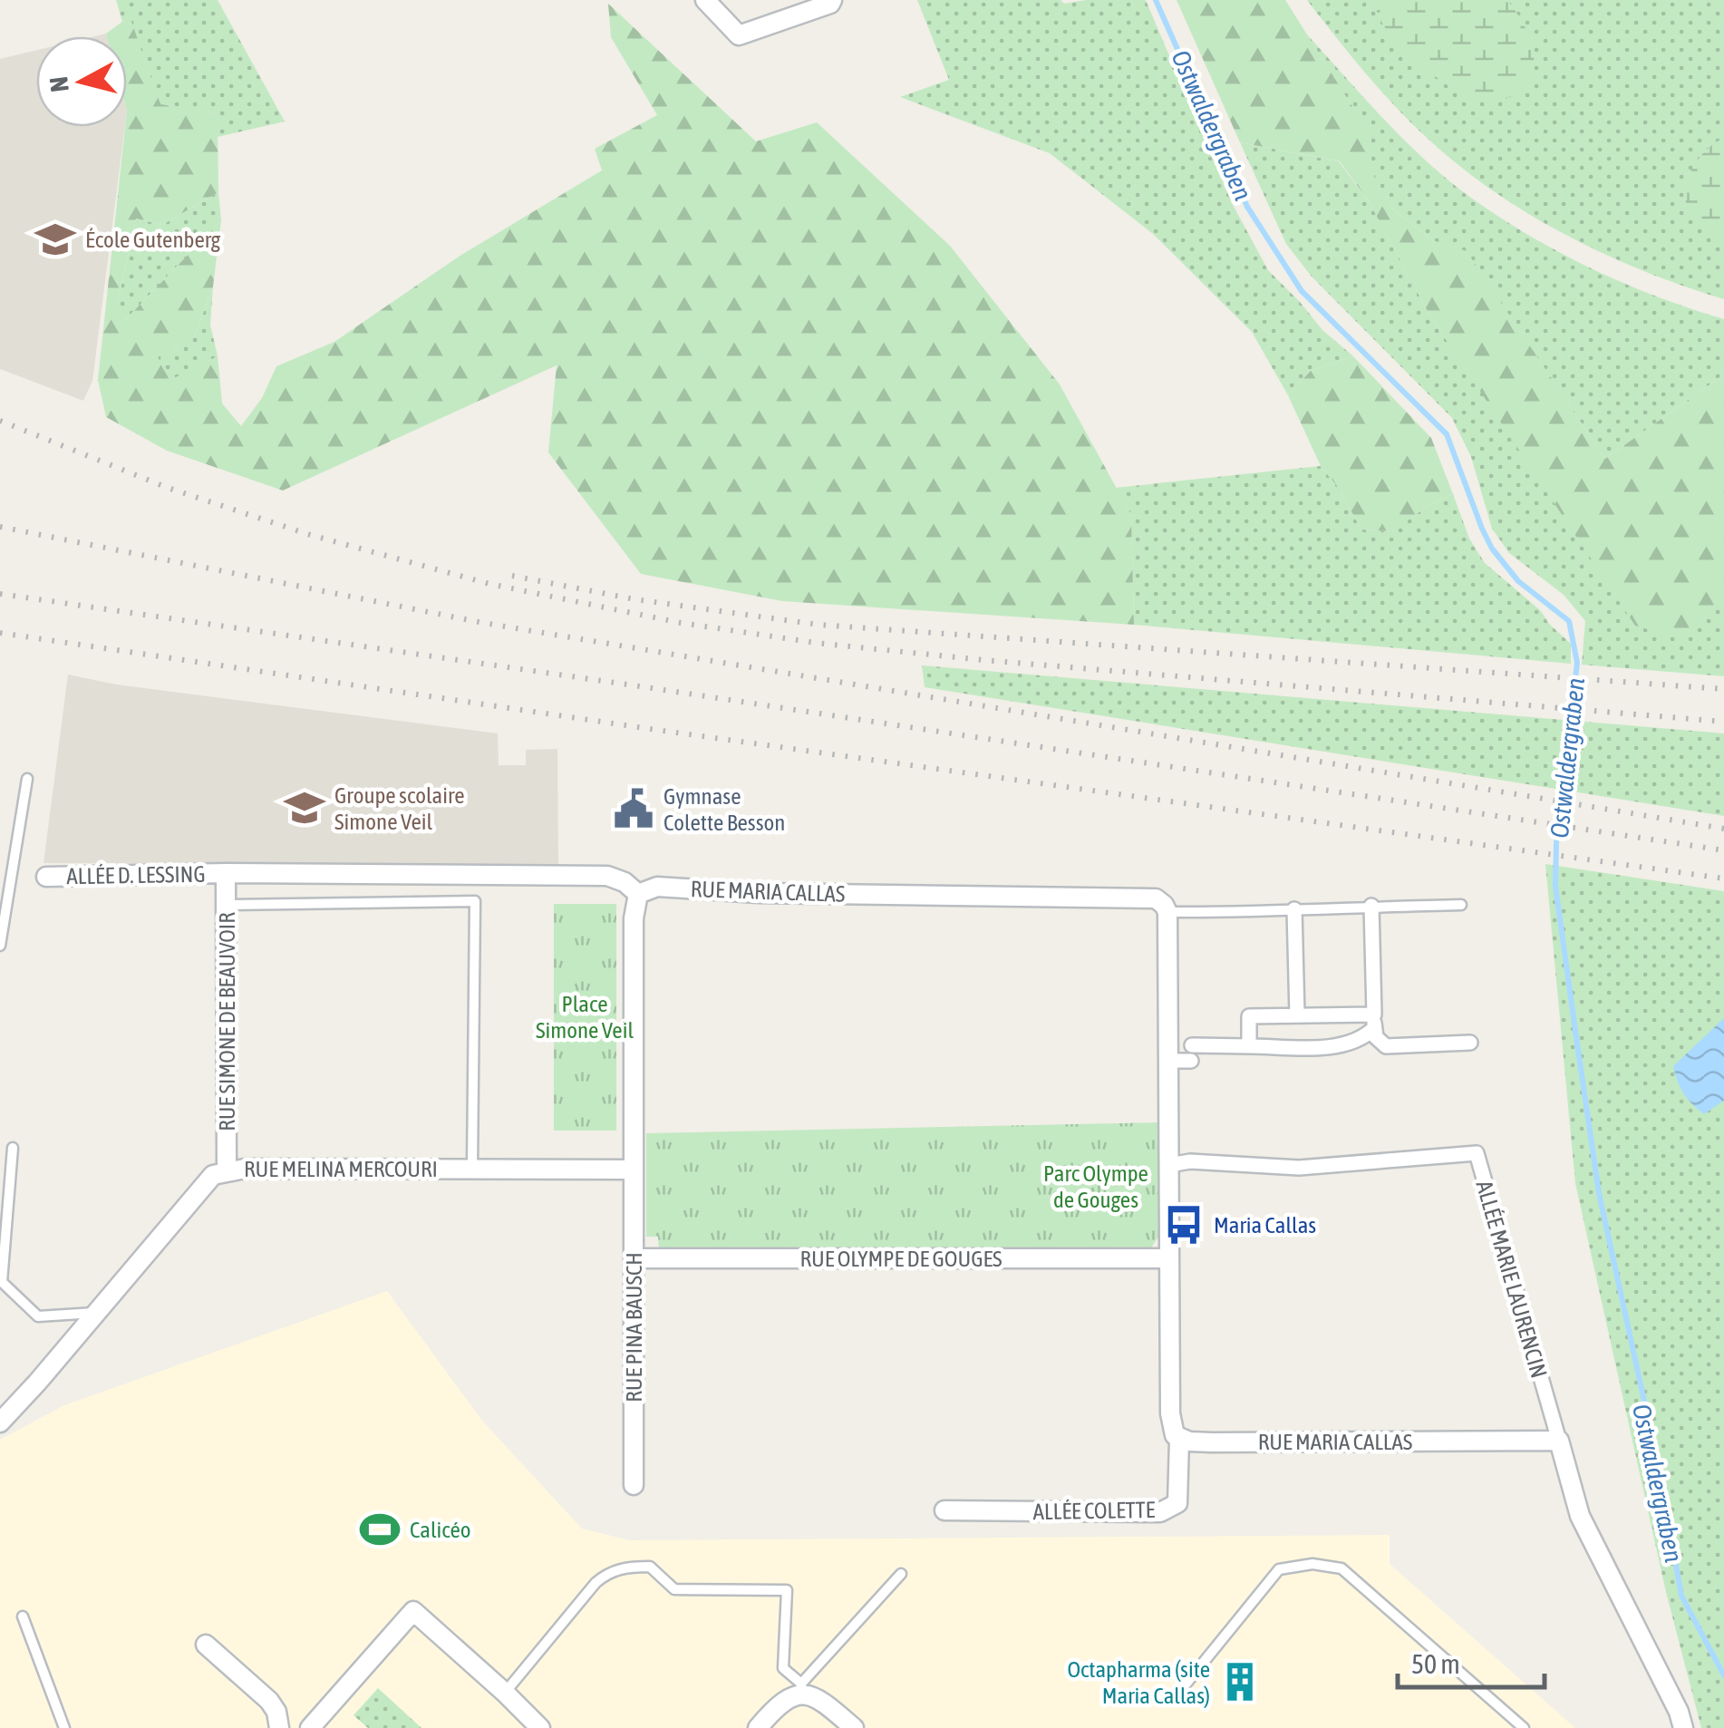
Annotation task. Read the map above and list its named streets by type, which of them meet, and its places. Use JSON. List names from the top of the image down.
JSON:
{
  "streets": {
    "street": [
      "ALLÉE D. LESSING",
      "RUE MARIA CALLAS",
      "RUE SIMONE DE BEAUVOIR",
      "RUE MELINA MERCOURI",
      "RUE OLYMPE DE GOUGES",
      "ALLÉE MARIE LAURENCIN",
      "RUE PINA BAUSCH",
      "ALLÉE COLETTE"
    ]
  },
  "crossings": [
    ["ALLÉE D. LESSING", "RUE MARIA CALLAS"],
    ["ALLÉE D. LESSING", "RUE SIMONE DE BEAUVOIR"],
    ["RUE MARIA CALLAS", "ALLÉE MARIE LAURENCIN"],
    ["RUE MARIA CALLAS", "ALLÉE COLETTE"],
    ["RUE SIMONE DE BEAUVOIR", "RUE MELINA MERCOURI"],
    ["RUE MELINA MERCOURI", "RUE PINA BAUSCH"],
    ["RUE OLYMPE DE GOUGES", "RUE PINA BAUSCH"]
  ],
  "water": ["Ostwaldergraben"],
  "parks": ["Place Simone Veil", "Parc Olympe de Gouges"],
  "places": {
    "school or university": ["École Gutenberg", "Groupe scolaire Simone Veil"],
    "public building": ["Gymnase Colette Besson"],
    "bus stop": ["Maria Callas"],
    "sports": ["Calicéo"],
    "building": ["Octapharma (site Maria Callas)"]
  },
  "scale_bar": "50 m",
  "north": "left"
}
